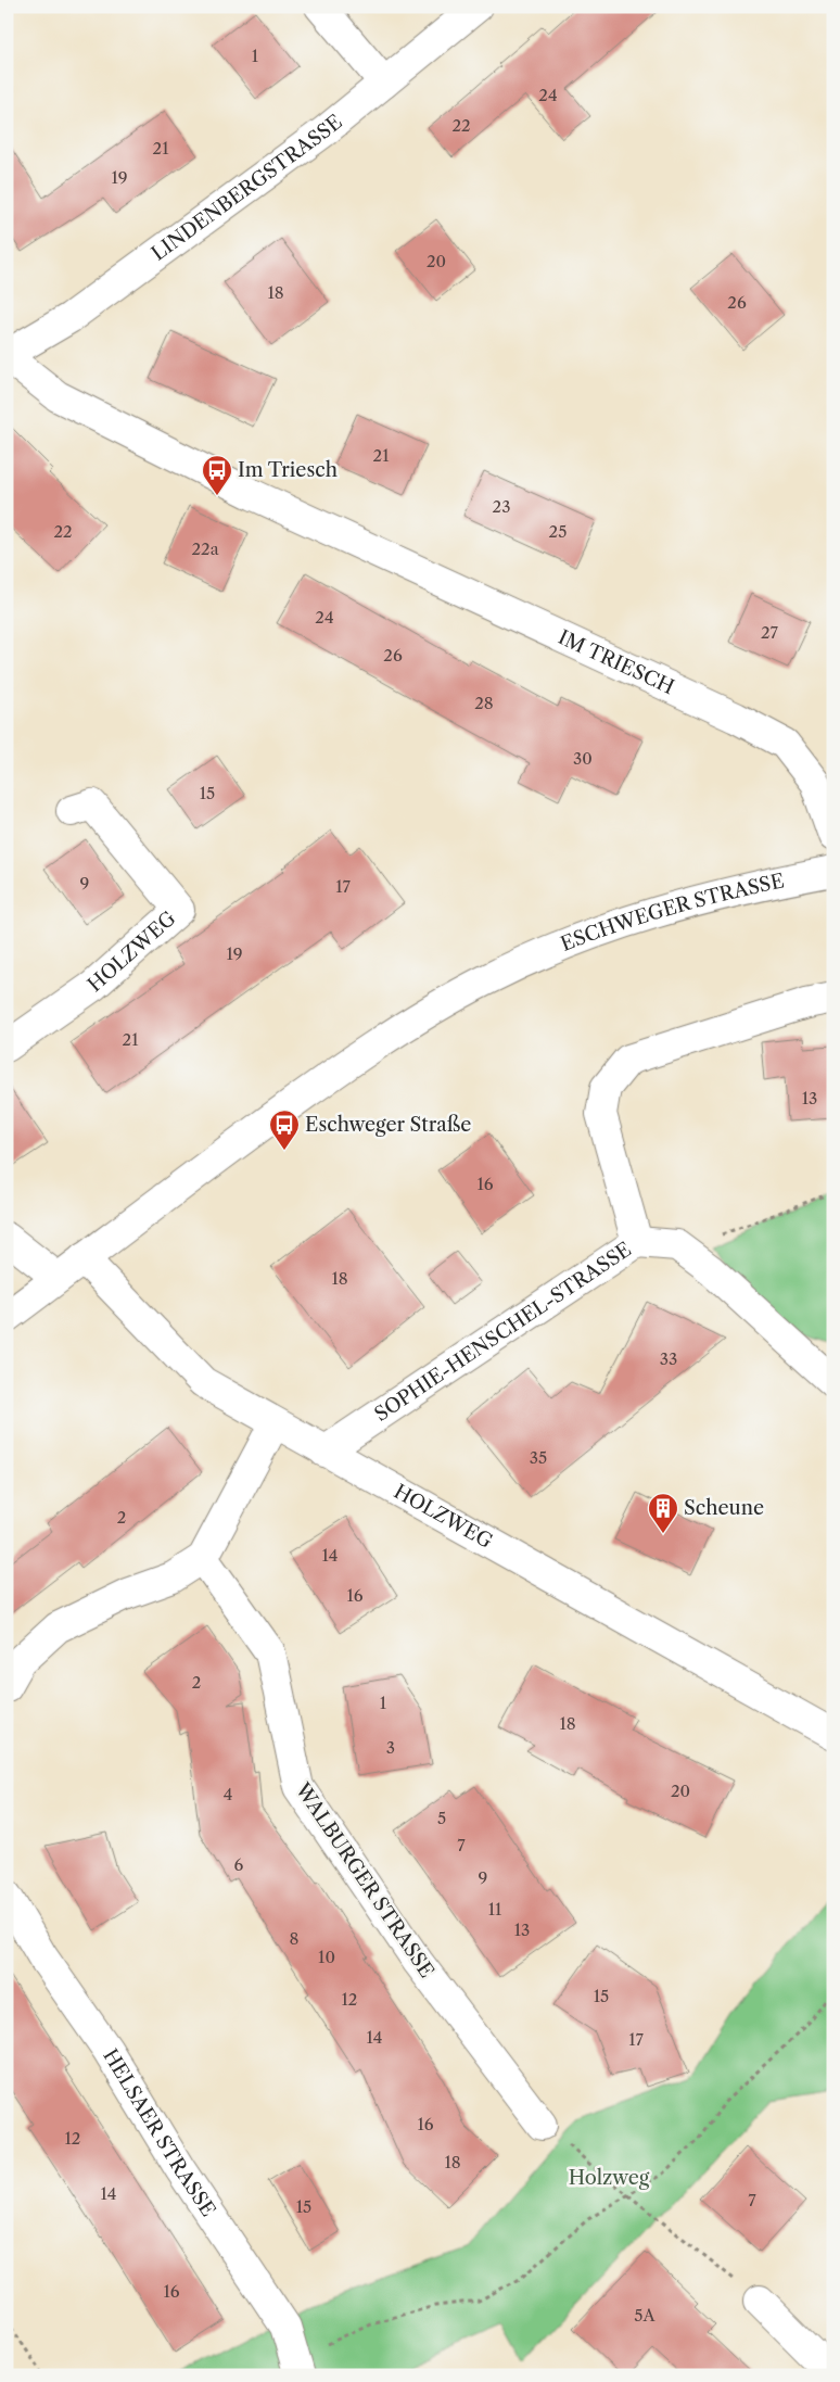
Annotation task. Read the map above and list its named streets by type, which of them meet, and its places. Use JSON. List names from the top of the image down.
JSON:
{
  "streets": {
    "street": [
      "LINDENBERGSTRASSE",
      "IM TRIESCH",
      "ESCHWEGER STRASSE",
      "HOLZWEG",
      "SOPHIE-HENSCHEL-STRASSE",
      "WALBURGER STRASSE",
      "HELSAER STRASSE"
    ]
  },
  "crossings": [
    ["LINDENBERGSTRASSE", "IM TRIESCH"],
    ["ESCHWEGER STRASSE", "HOLZWEG"],
    ["HOLZWEG", "SOPHIE-HENSCHEL-STRASSE"]
  ],
  "parks": ["Holzweg"],
  "places": {
    "bus stop": ["Im Triesch", "Eschweger Straße"],
    "building": ["Scheune"]
  },
  "house_numbers": [
    "1",
    "24",
    "22",
    "21",
    "19",
    "20",
    "18",
    "26",
    "21",
    "23",
    "22",
    "25",
    "22a",
    "24",
    "27",
    "26",
    "28",
    "30",
    "15",
    "9",
    "17",
    "19",
    "21",
    "13",
    "16",
    "18",
    "33",
    "35",
    "2",
    "14",
    "16",
    "2",
    "1",
    "18",
    "3",
    "20",
    "4",
    "5",
    "7",
    "6",
    "9",
    "11",
    "13",
    "8",
    "10",
    "15",
    "12",
    "14",
    "17",
    "16",
    "12",
    "18",
    "14",
    "7",
    "15",
    "16",
    "5A"
  ]
}
